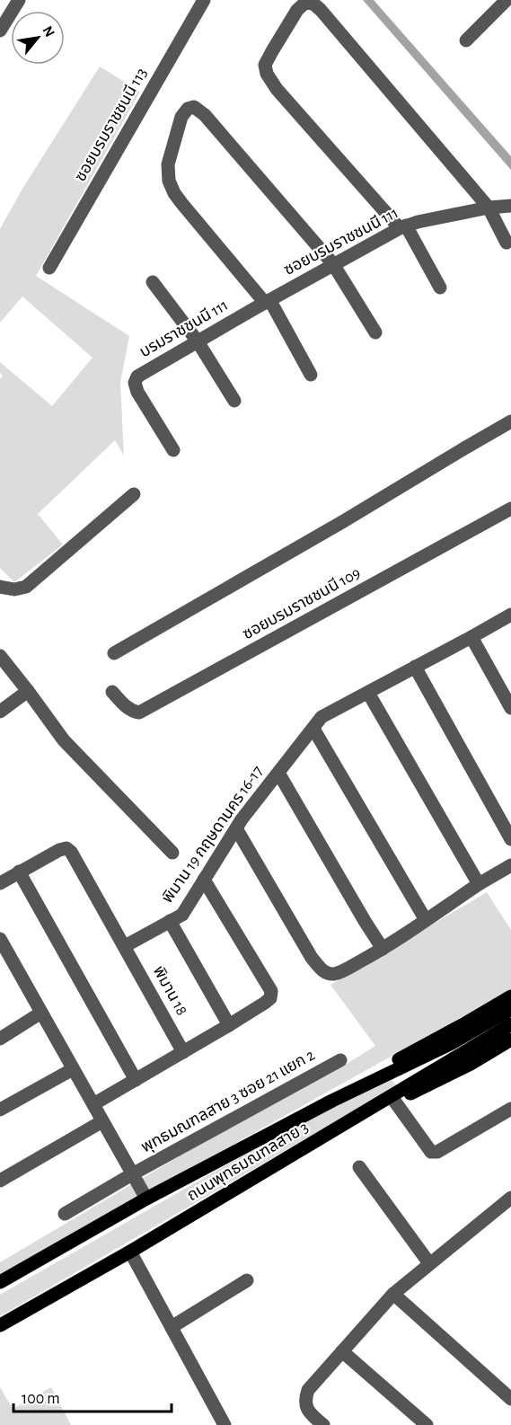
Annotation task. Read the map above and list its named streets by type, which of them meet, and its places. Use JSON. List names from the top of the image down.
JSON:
{
  "streets": {
    "main road": ["ถนนพุทธมณฑลสาย 3"],
    "street": [
      "ซอยบรมราชชนนี 113",
      "ซอยบรมราชชนนี 111",
      "บรมราชชนนี 111",
      "ซอยบรมราชชนนี 109",
      "พิมาน 19 กฤษดานคร 16-17",
      "พิมาน 18",
      "พุทธมณฑลสาย 3 ซอย 21 แยก 2"
    ]
  },
  "crossings": [
    ["ซอยบรมราชชนนี 111", "บรมราชชนนี 111"],
    ["พิมาน 19 กฤษดานคร 16-17", "พิมาน 18"]
  ],
  "scale_bar": "100 m",
  "north": "top right"
}
